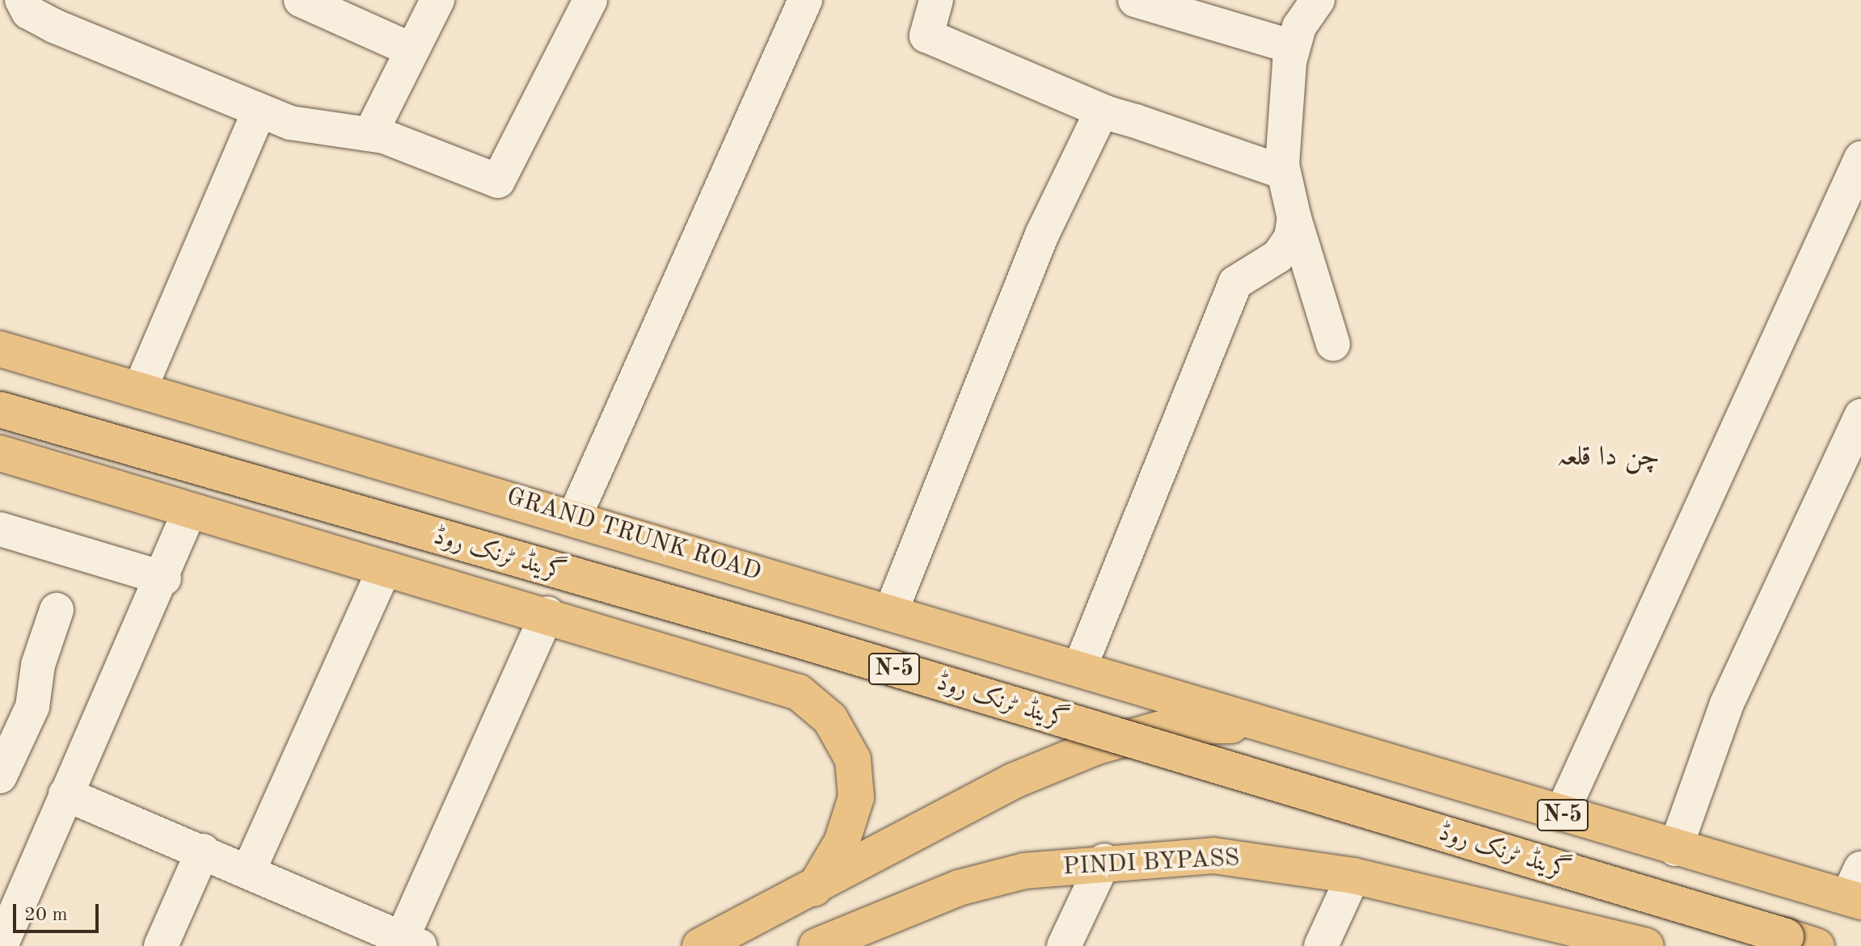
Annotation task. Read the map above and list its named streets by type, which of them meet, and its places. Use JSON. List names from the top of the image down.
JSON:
{
  "streets": {
    "highway": [
      "GRAND TRUNK ROAD",
      "گرینڈ ٹرنک روڈ",
      "N-5",
      "PINDI BYPASS"
    ]
  },
  "crossings": [
    ["GRAND TRUNK ROAD", "N-5"]
  ],
  "districts": ["چن دا قلعہ"],
  "scale_bar": "20 m"
}
